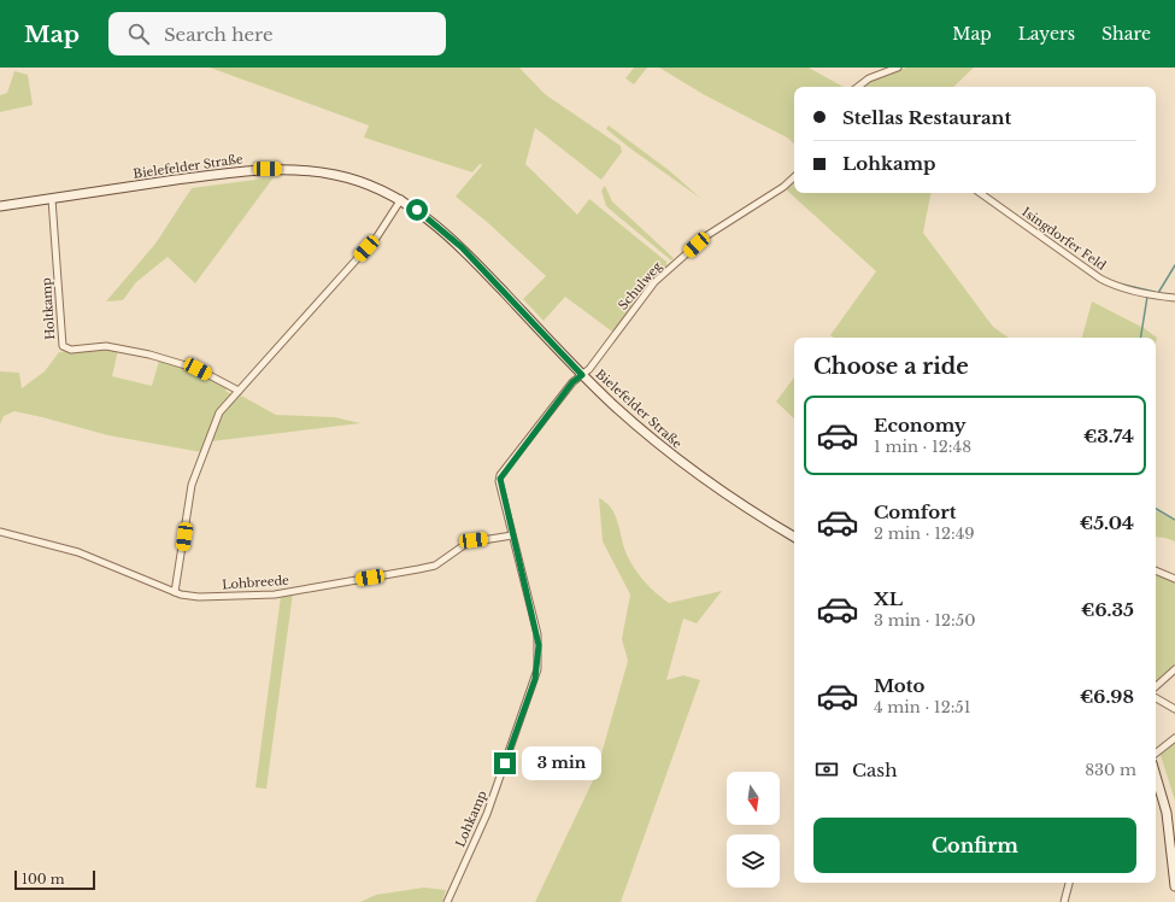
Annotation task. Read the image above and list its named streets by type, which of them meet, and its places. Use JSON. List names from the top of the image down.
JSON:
{
  "streets": {
    "main road": ["Bielefelder Straße"],
    "street": [
      "Isingdorfer Feld",
      "Schulweg",
      "Holtkamp",
      "Lohbreede",
      "Lohkamp"
    ]
  },
  "crossings": [
    ["Bielefelder Straße", "Schulweg"],
    ["Bielefelder Straße", "Holtkamp"],
    ["Bielefelder Straße", "Lohkamp"],
    ["Schulweg", "Lohkamp"],
    ["Lohbreede", "Lohkamp"]
  ],
  "scale_bar": "100 m",
  "north": "bottom",
  "page": {
    "header": "Map",
    "search": "Search here",
    "nav": ["Map", "Layers", "Share"],
    "banner": ["Stellas Restaurant", "Lohkamp"],
    "heading": "Choose a ride",
    "list": [
      {
        "name": "Economy",
        "note": "1 min · 12:48",
        "value": "€3.74"
      },
      {
        "name": "Comfort",
        "note": "2 min · 12:49",
        "value": "€5.04"
      },
      {
        "name": "XL",
        "note": "3 min · 12:50",
        "value": "€6.35"
      },
      {
        "name": "Moto",
        "note": "4 min · 12:51",
        "value": "€6.98"
      }
    ],
    "pay": ["Cash", "830 m"],
    "bubble": "3 min",
    "buttons": "Confirm",
    "scale": "100 m"
  }
}
